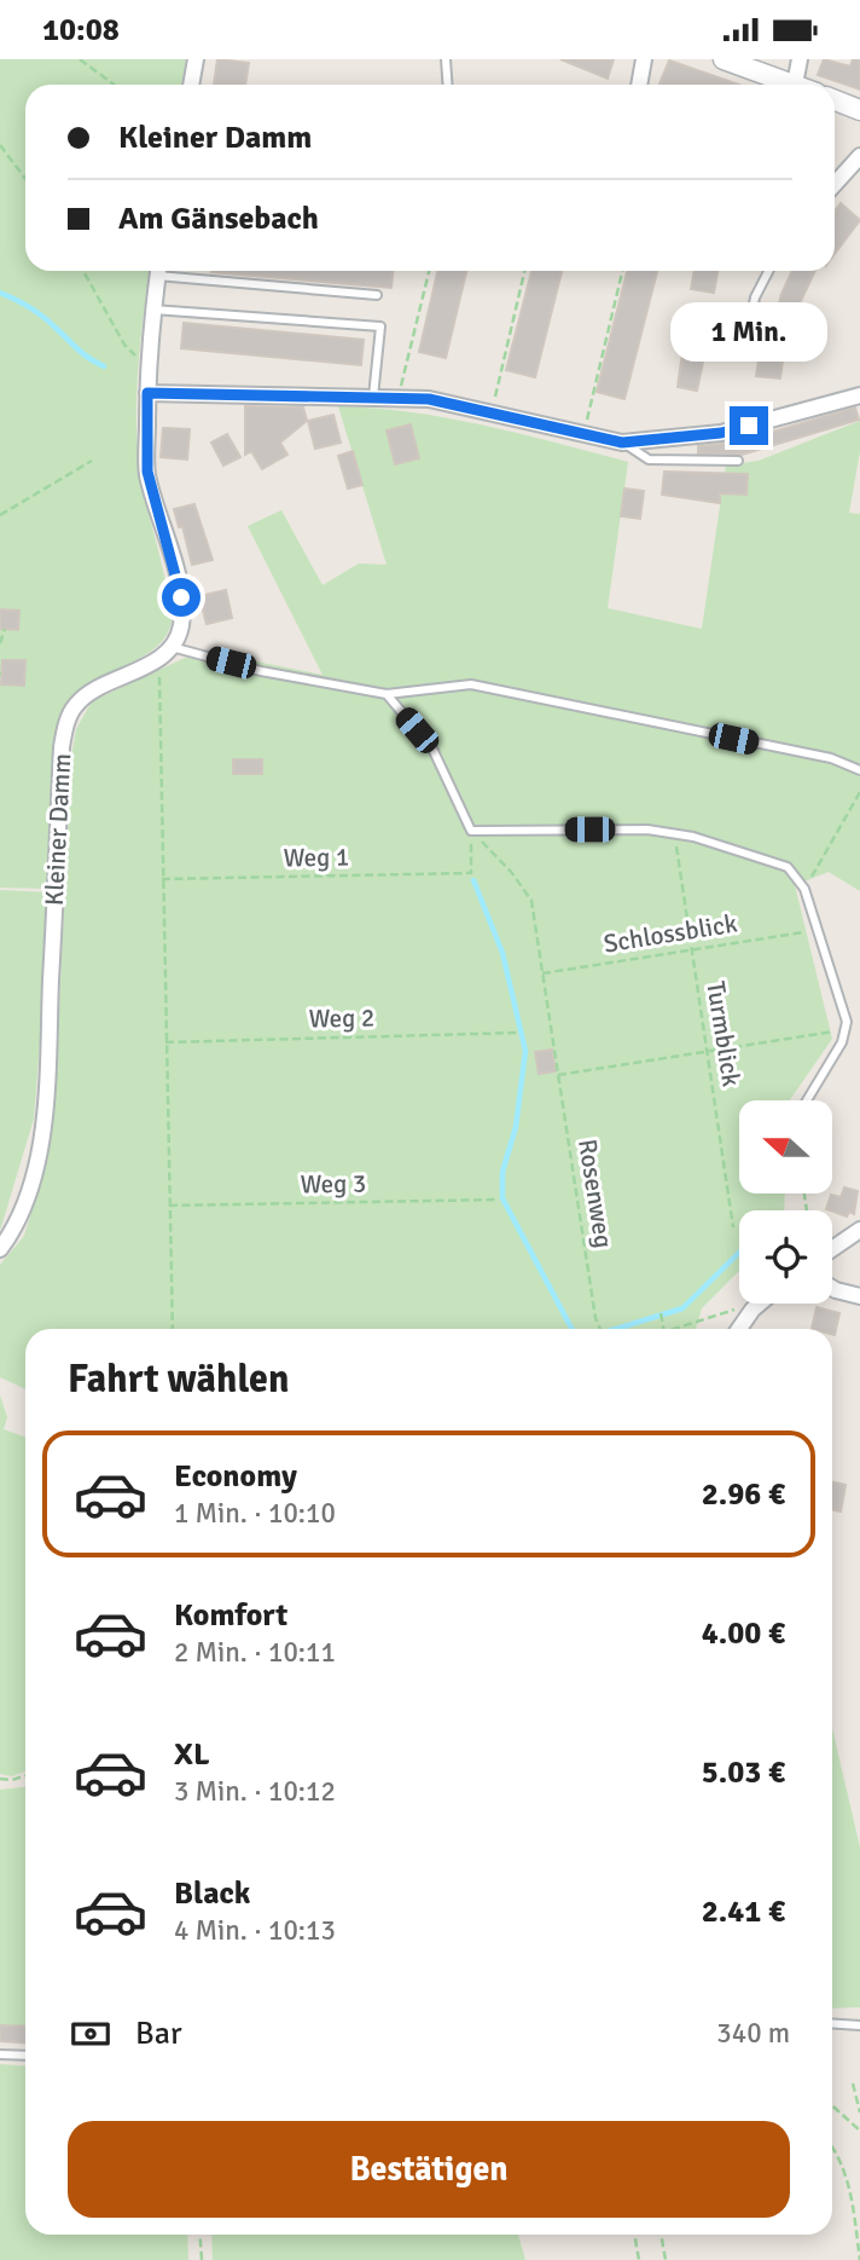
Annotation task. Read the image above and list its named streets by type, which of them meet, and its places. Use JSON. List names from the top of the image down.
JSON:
{
  "streets": {
    "street": ["Kleiner Damm"],
    "path": [
      "Weg 1",
      "Schlossblick",
      "Weg 2",
      "Turmblick",
      "Weg 3",
      "Rosenweg"
    ]
  },
  "crossings": [
    ["Schlossblick", "Turmblick"],
    ["Schlossblick", "Rosenweg"]
  ],
  "north": "left",
  "page": {
    "status": "10:08",
    "banner": ["Kleiner Damm", "Am Gänsebach"],
    "bubble": "1 Min.",
    "heading": "Fahrt wählen",
    "list": [
      {
        "name": "Economy",
        "note": "1 Min. · 10:10",
        "value": "2.96 €"
      },
      {
        "name": "Komfort",
        "note": "2 Min. · 10:11",
        "value": "4.00 €"
      },
      {
        "name": "XL",
        "note": "3 Min. · 10:12",
        "value": "5.03 €"
      },
      {
        "name": "Black",
        "note": "4 Min. · 10:13",
        "value": "2.41 €"
      }
    ],
    "pay": ["Bar", "340 m"],
    "buttons": "Bestätigen"
  }
}
